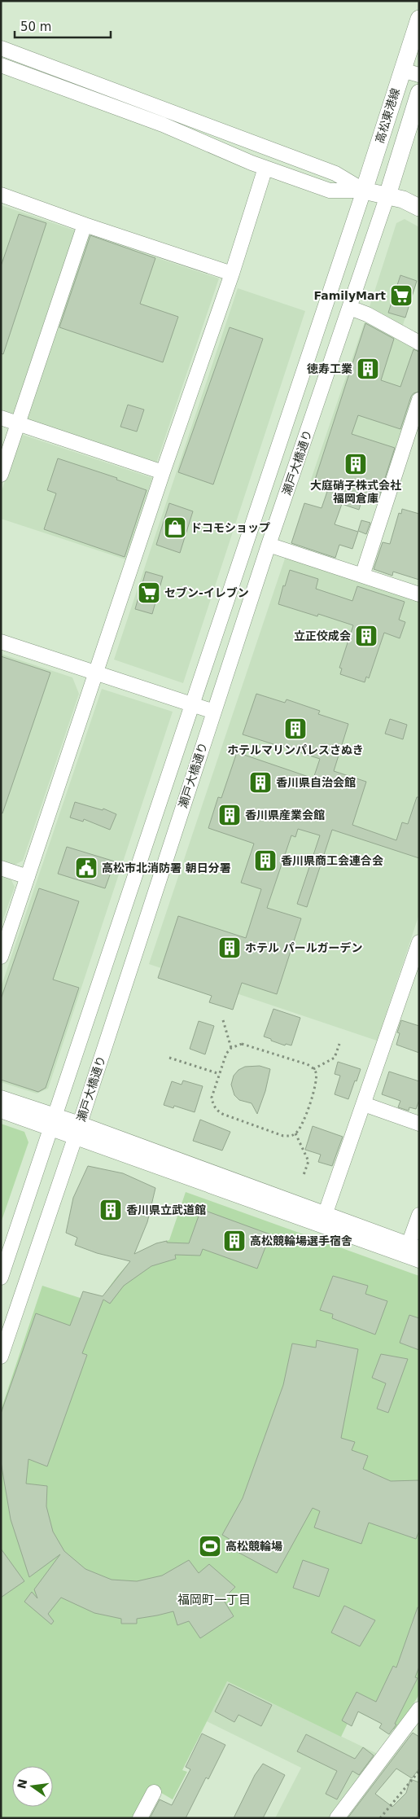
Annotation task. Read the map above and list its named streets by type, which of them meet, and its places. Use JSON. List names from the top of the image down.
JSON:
{
  "streets": {
    "main road": ["高松東港線"],
    "street": ["瀬戸大橋通り"]
  },
  "crossings": [
    ["高松東港線", "瀬戸大橋通り"]
  ],
  "districts": ["福岡町一丁目"],
  "places": {
    "supermarket": ["FamilyMart", "セブン-イレブン"],
    "building": [
      "徳寿工業",
      "大庭硝子株式会社 福岡倉庫",
      "立正佼成会",
      "ホテルマリンパレスさぬき",
      "香川県自治会館",
      "香川県産業会館",
      "香川県商工会連合会",
      "ホテル パールガーデン",
      "香川県立武道館",
      "高松競輪場選手宿舎"
    ],
    "shop": ["ドコモショップ"],
    "public building": ["高松市北消防署 朝日分署"],
    "sports": ["高松競輪場"]
  },
  "scale_bar": "50 m",
  "north": "left"
}
